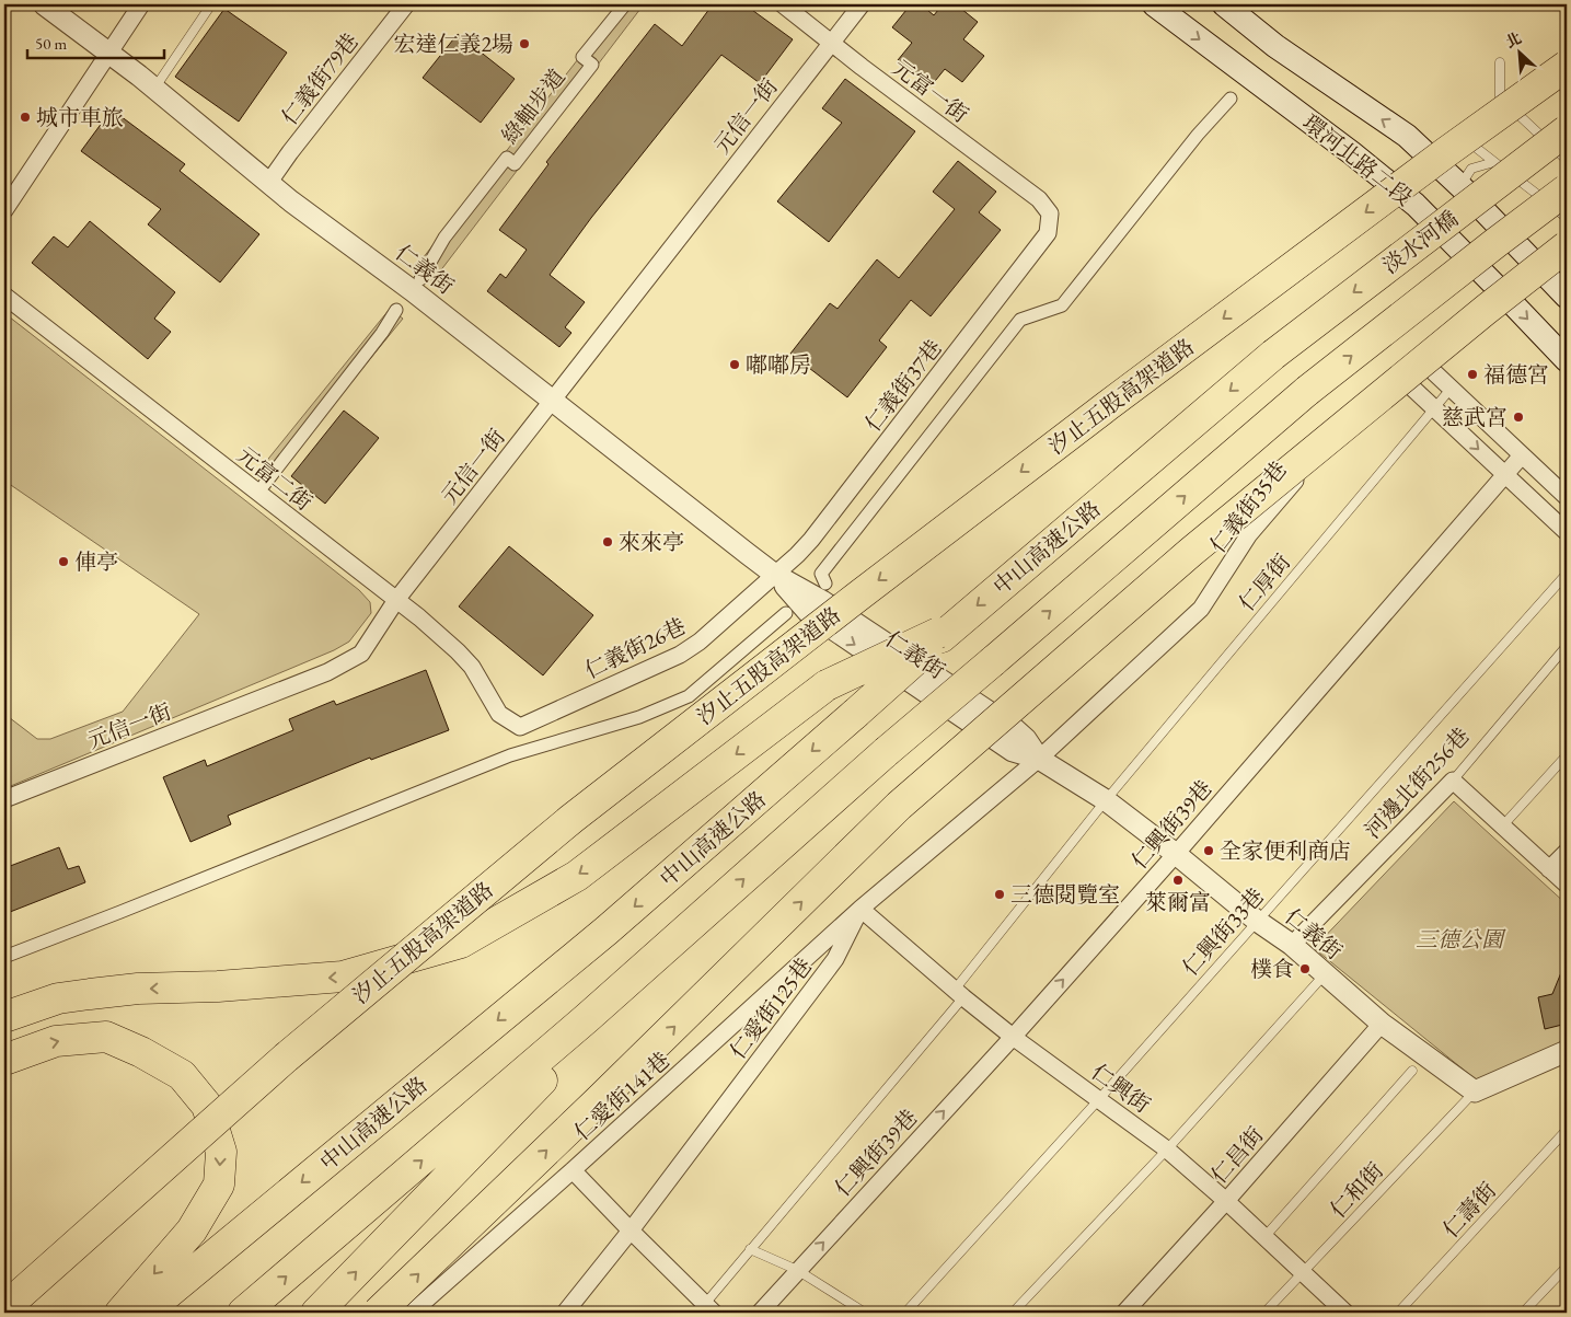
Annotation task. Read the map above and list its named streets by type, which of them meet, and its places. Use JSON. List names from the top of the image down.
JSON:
{
  "streets": {
    "highway": ["淡水河橋", "汐止五股高架道路", "中山高速公路"],
    "main road": ["環河北路二段"],
    "street": [
      "仁義街79巷",
      "元富一街",
      "綠軸步道",
      "元信一街",
      "仁義街",
      "仁義街37巷",
      "元富二街",
      "仁義街35巷",
      "仁義街26巷",
      "河邊北街256巷",
      "仁興街39巷",
      "仁愛街125巷",
      "仁興街",
      "仁愛街141巷",
      "仁昌街"
    ],
    "lane": [
      "仁厚街",
      "仁興街33巷",
      "仁和街",
      "仁壽街"
    ]
  },
  "crossings": [
    ["仁義街79巷", "仁義街"],
    ["元富一街", "元信一街"],
    ["元富一街", "仁義街37巷"],
    ["元信一街", "仁義街"],
    ["元信一街", "元富二街"],
    ["環河北路二段", "仁義街35巷"],
    ["淡水河橋", "中山高速公路"],
    ["仁義街", "仁義街37巷"],
    ["仁義街", "仁義街35巷"],
    ["仁義街", "仁厚街"],
    ["仁義街", "仁義街26巷"],
    ["仁義街", "河邊北街256巷"],
    ["仁義街", "仁興街39巷"],
    ["仁義街", "仁興街33巷"],
    ["仁義街", "仁愛街125巷"],
    ["仁義街", "仁昌街"],
    ["仁義街", "仁和街"],
    ["仁義街37巷", "仁義街26巷"],
    ["元富二街", "仁義街26巷"],
    ["仁義街35巷", "仁愛街125巷"],
    ["仁厚街", "仁興街"],
    ["仁興街39巷", "仁興街"],
    ["仁興街33巷", "仁興街"],
    ["仁愛街125巷", "仁興街"],
    ["仁愛街125巷", "仁愛街141巷"],
    ["仁興街", "仁愛街141巷"],
    ["仁興街", "仁昌街"],
    ["仁興街", "仁和街"]
  ],
  "one_way": ["仁興街39巷"],
  "parks": ["三德公園"],
  "places": [
    "宏達仁義2場",
    "城市車旅",
    "嘟嘟房",
    "福德宮",
    "慈武宮",
    "來來亭",
    "俥亭",
    "全家便利商店",
    "萊爾富",
    "三德閱覽室",
    "樸食"
  ],
  "scale_bar": "50 m",
  "north": "top left"
}
